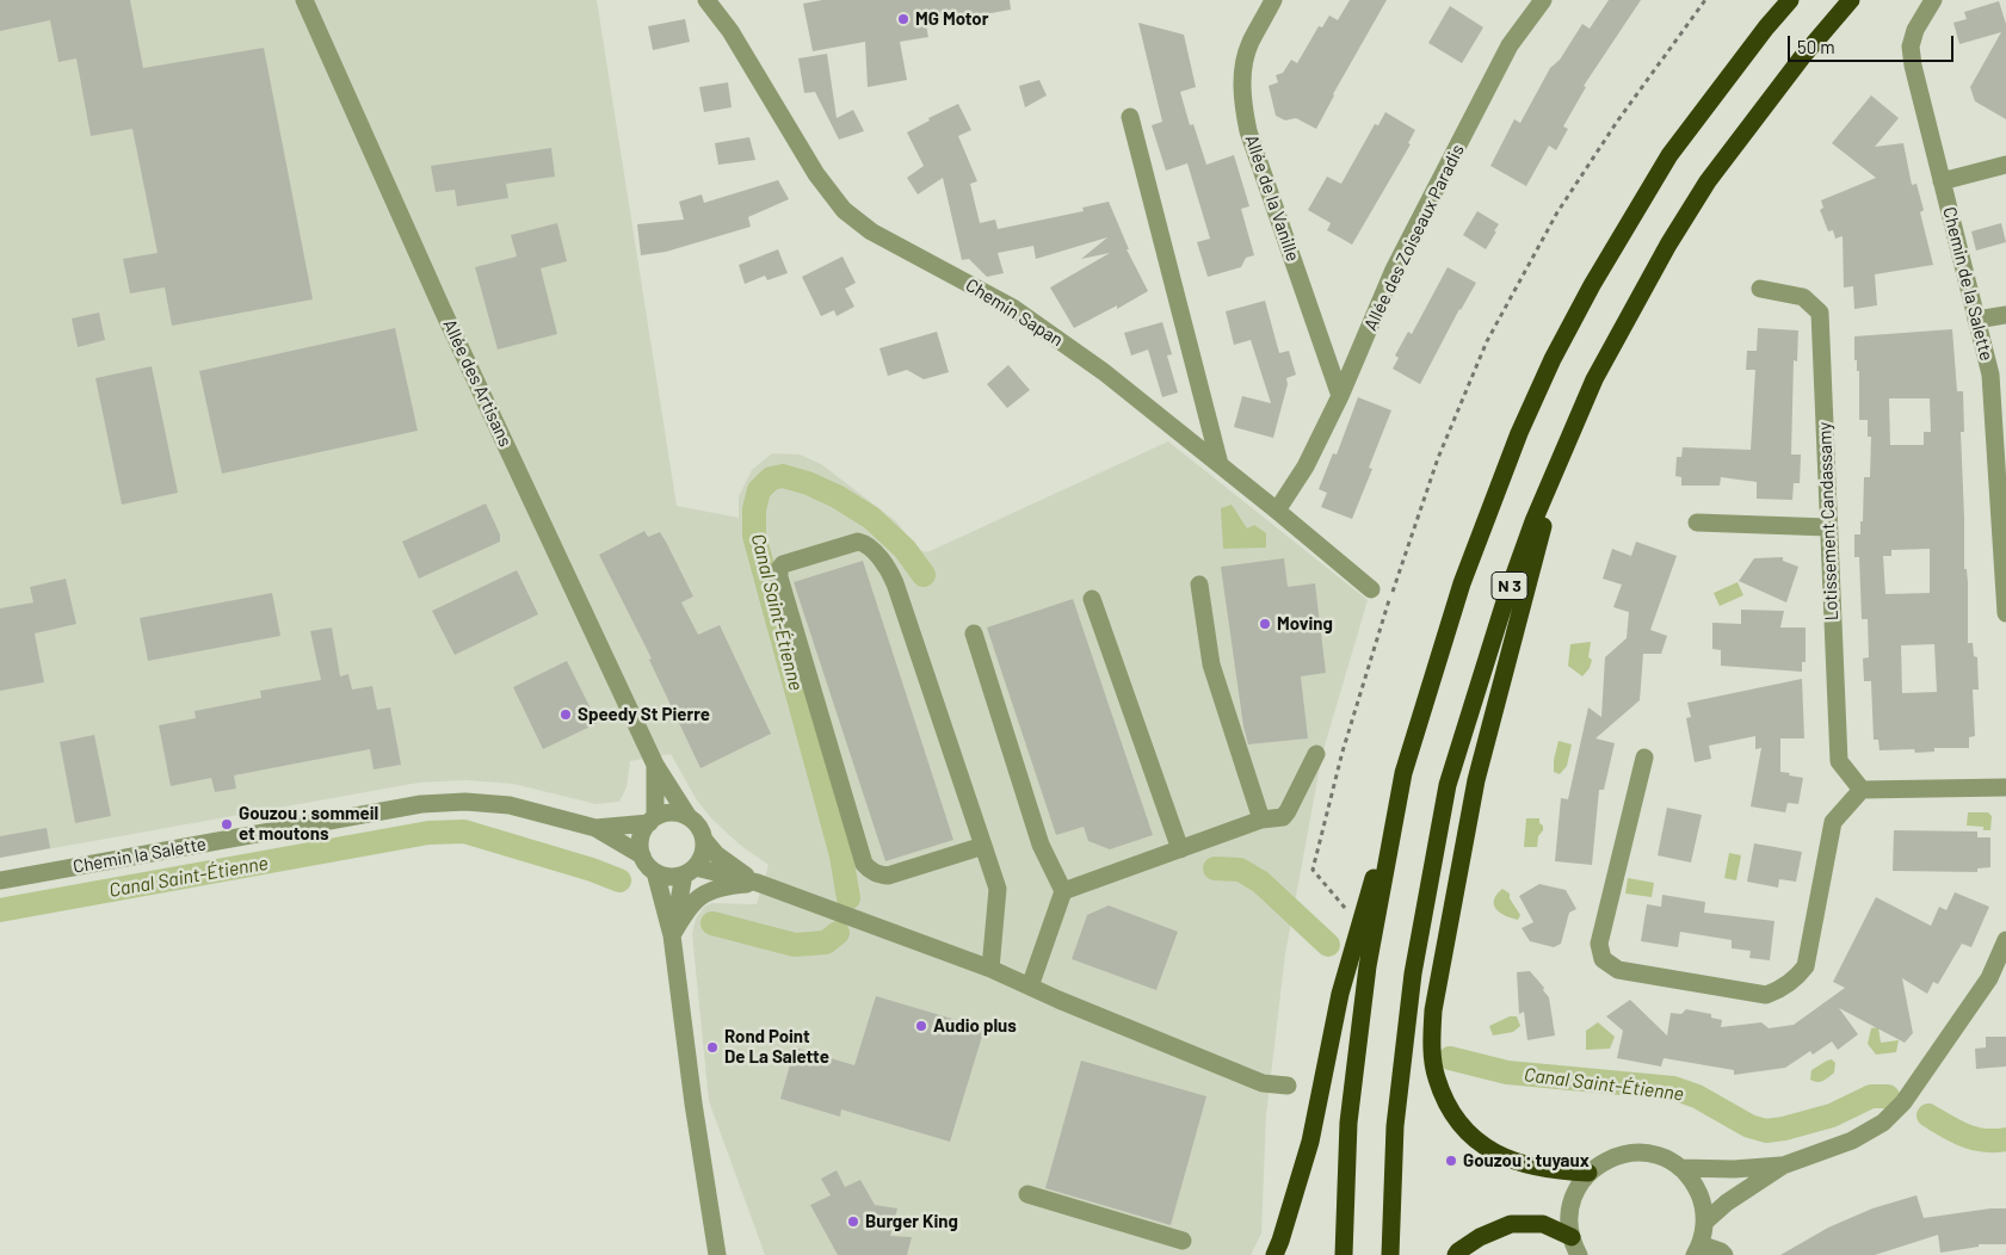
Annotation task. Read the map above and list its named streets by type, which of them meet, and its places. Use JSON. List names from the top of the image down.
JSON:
{
  "streets": {
    "highway": ["N 3"],
    "street": [
      "Allée de la Vanille",
      "Allée des Zoiseaux Paradis",
      "Chemin de la Salette",
      "Chemin Sapan",
      "Allée des Artisans",
      "Lotissement Candassamy",
      "Chemin la Salette"
    ]
  },
  "crossings": [
    ["Allée de la Vanille", "Allée des Zoiseaux Paradis"],
    ["Allée des Zoiseaux Paradis", "Chemin Sapan"],
    ["Allée des Artisans", "Chemin la Salette"]
  ],
  "water": ["Canal Saint-Étienne"],
  "places": [
    "MG Motor",
    "Moving",
    "Speedy St Pierre",
    "Gouzou : sommeil et moutons",
    "Audio plus",
    "Rond Point De La Salette",
    "Gouzou : tuyaux",
    "Burger King"
  ],
  "scale_bar": "50 m"
}
